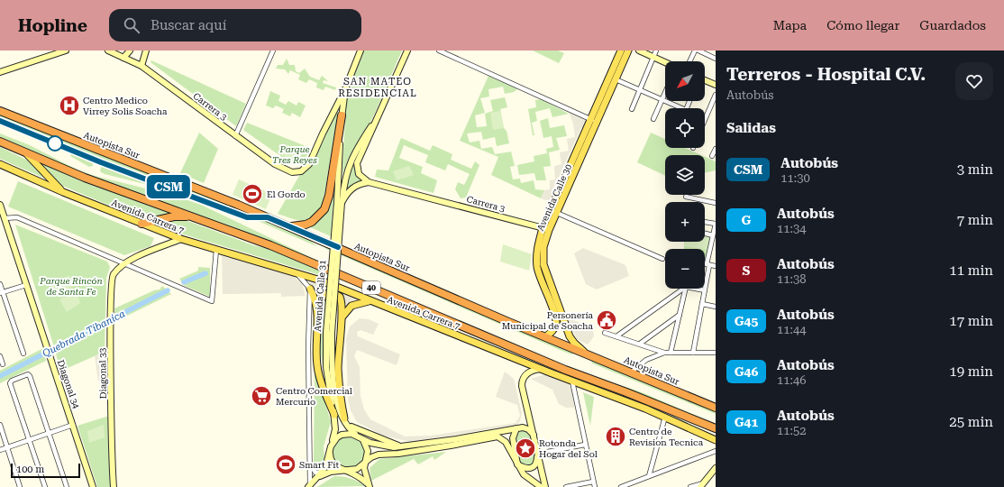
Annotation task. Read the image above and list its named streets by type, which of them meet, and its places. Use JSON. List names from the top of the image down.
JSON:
{
  "streets": {
    "highway": ["Autopista Sur", "40"],
    "main road": [
      "Carrera 3",
      "Avenida Calle 30",
      "Avenida Carrera 7",
      "Avenida Calle 31",
      "Diagonal 33",
      "Diagonal 34"
    ]
  },
  "crossings": [
    ["Carrera 3", "Avenida Calle 30"],
    ["Carrera 3", "Avenida Calle 31"],
    ["Autopista Sur", "Avenida Calle 30"]
  ],
  "districts": ["SAN MATEO RESIDENCIAL"],
  "water": ["Quebrada Tibaníca"],
  "parks": ["Parque Tres Reyes", "Parque Rincón de Santa Fe"],
  "places": {
    "hospital": ["Centro Medico Virrey Solis Soacha"],
    "sports": ["El Gordo", "Smart Fit"],
    "public building": ["Personería Municipal de Soacha"],
    "supermarket": ["Centro Comercial Mercurio"],
    "building": ["Centro de Revision Tecnica"],
    "place": ["Rotonda Hogar del Sol"]
  },
  "lines": ["bus line CSM"],
  "scale_bar": "100 m",
  "north": "bottom left",
  "page": {
    "header": "Hopline",
    "search": "Buscar aquí",
    "nav": ["Mapa", "Cómo llegar", "Guardados"],
    "on_map": "CSM",
    "heading": [
      ["Terreros - Hospital C.V.", "Autobús"],
      "Salidas"
    ],
    "map_buttons": ["+", "−"],
    "list": [
      {
        "mark": "CSM",
        "name": "Autobús",
        "note": "11:30",
        "value": "3 min"
      },
      {
        "mark": "G",
        "name": "Autobús",
        "note": "11:34",
        "value": "7 min"
      },
      {
        "mark": "S",
        "name": "Autobús",
        "note": "11:38",
        "value": "11 min"
      },
      {
        "mark": "G45",
        "name": "Autobús",
        "note": "11:44",
        "value": "17 min"
      },
      {
        "mark": "G46",
        "name": "Autobús",
        "note": "11:46",
        "value": "19 min"
      },
      {
        "mark": "G41",
        "name": "Autobús",
        "note": "11:52",
        "value": "25 min"
      }
    ],
    "scale": "100 m"
  }
}
